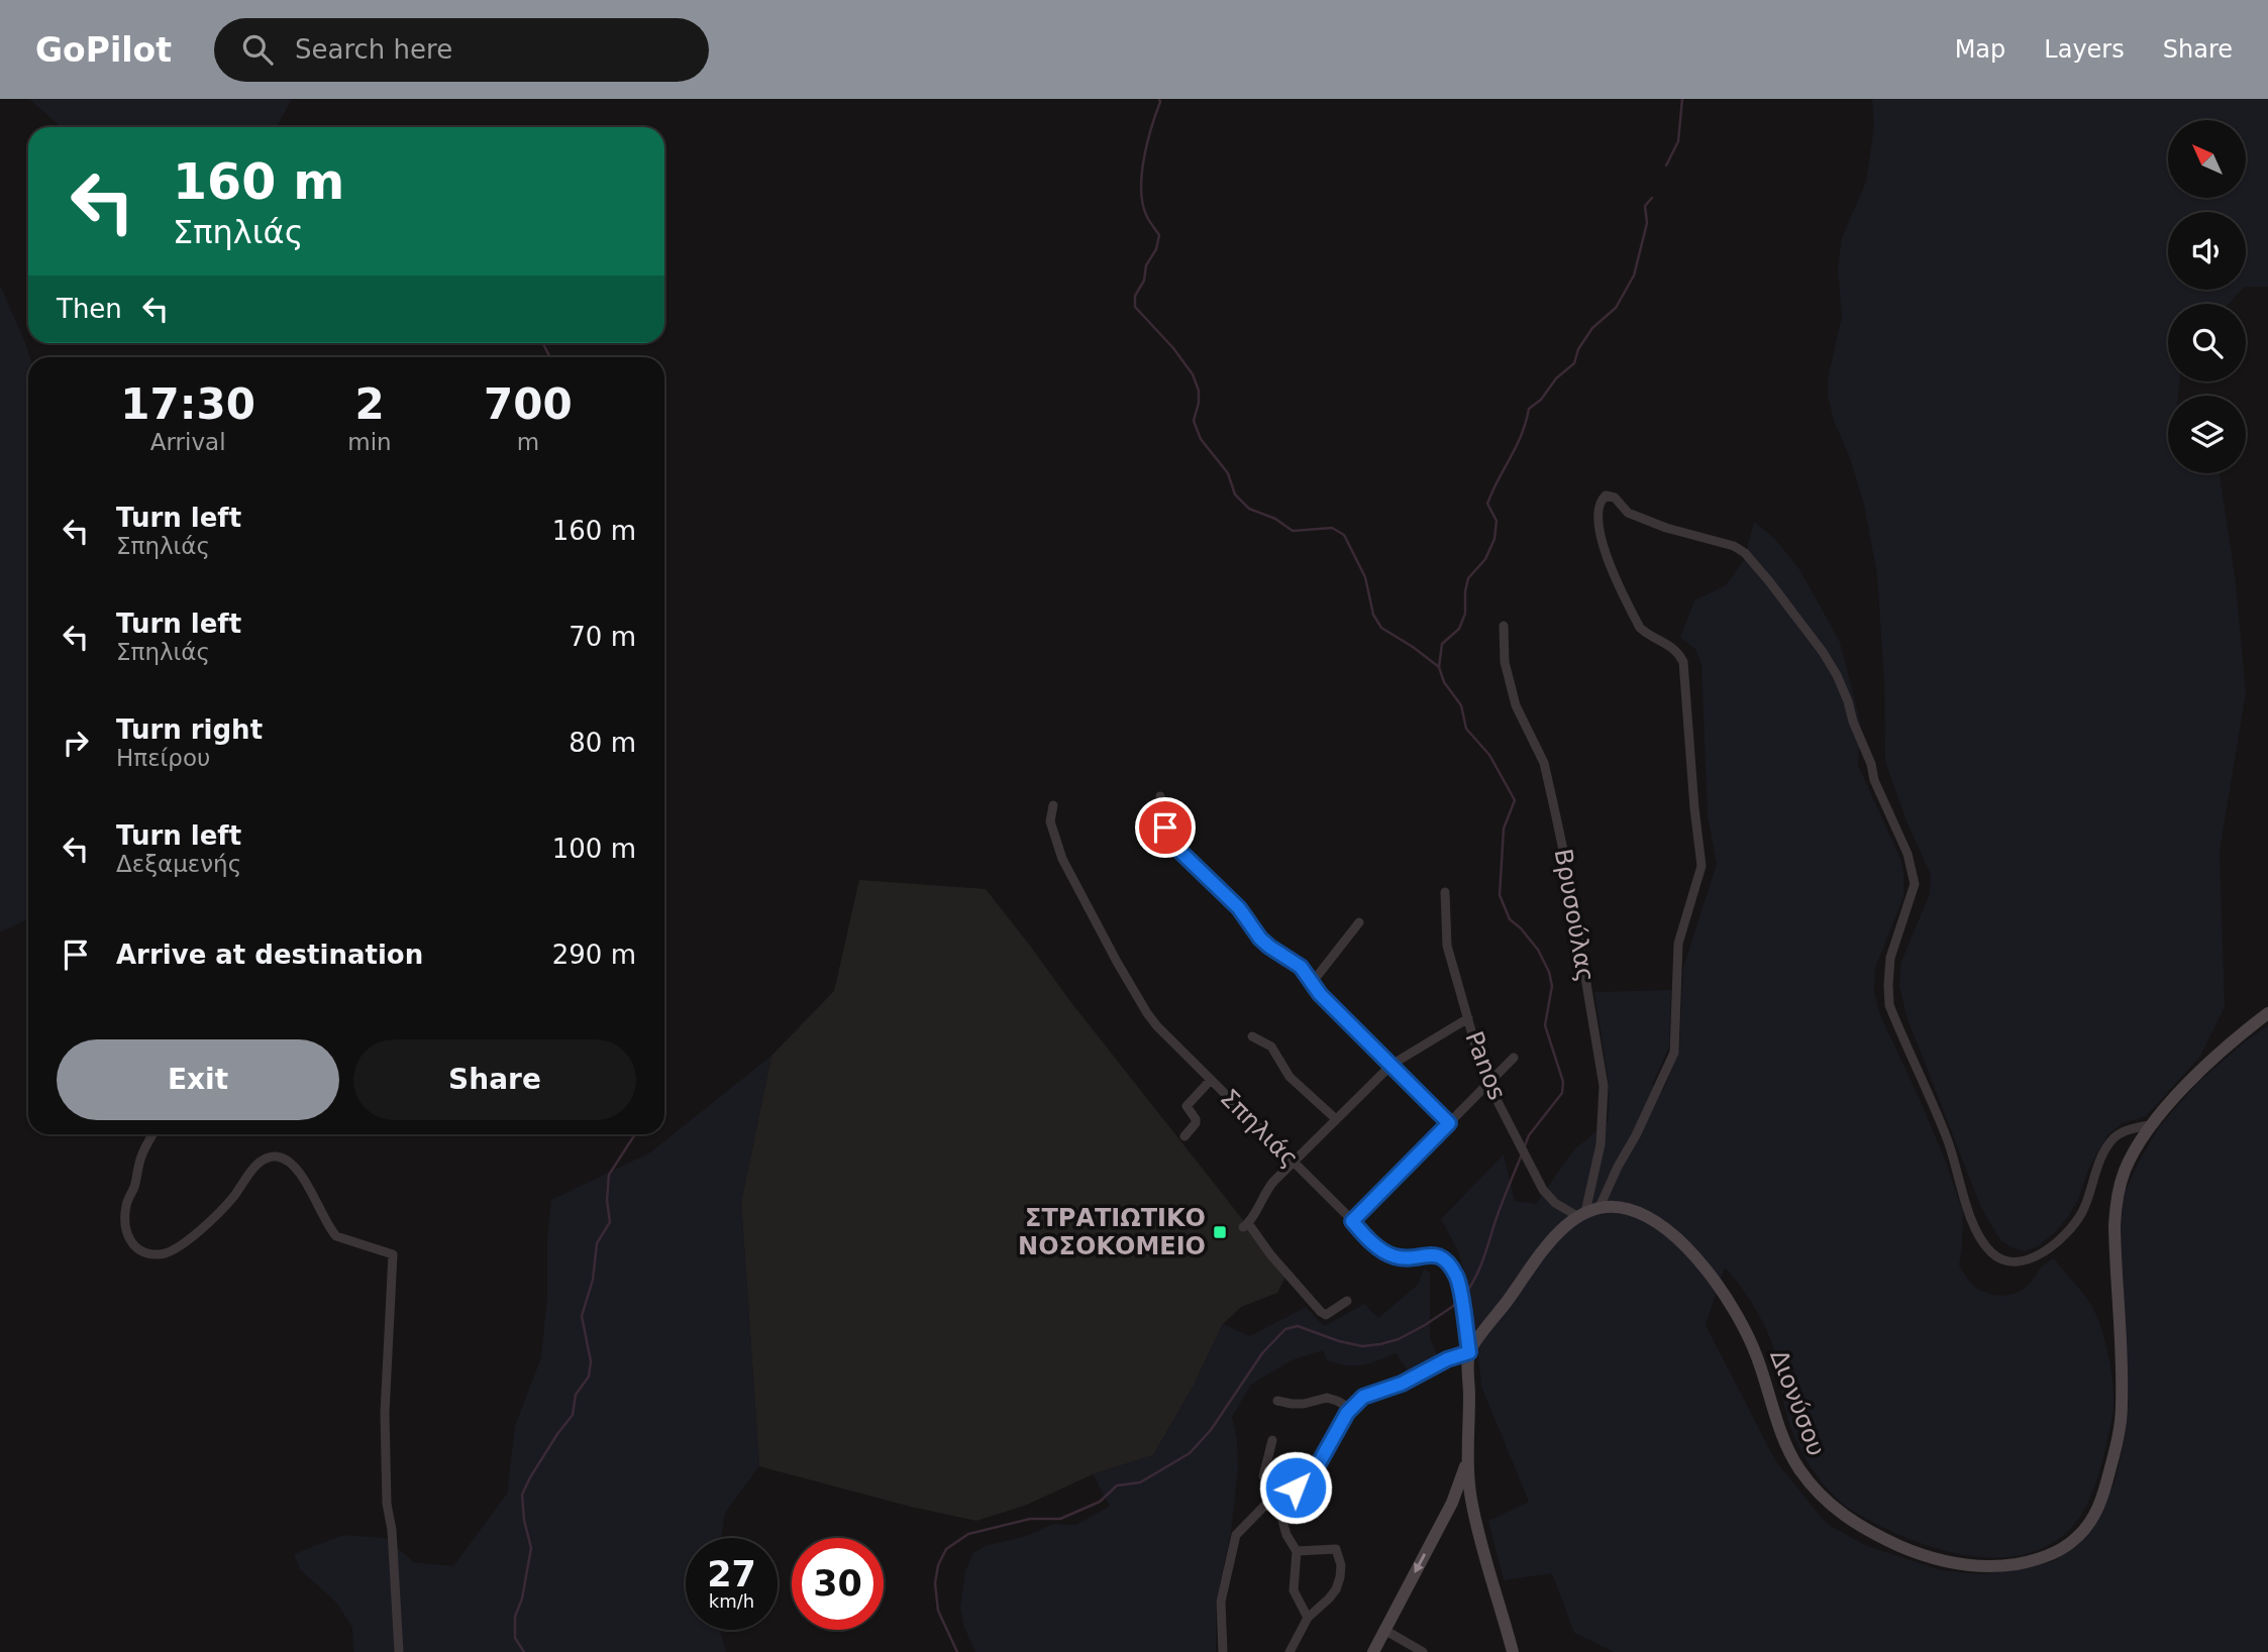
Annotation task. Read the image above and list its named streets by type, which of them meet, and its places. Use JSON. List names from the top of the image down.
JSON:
{
  "streets": {
    "main road": ["Διονύσου"],
    "street": ["Βρυσούλας", "Panos", "Σπηλιάς"]
  },
  "crossings": [
    ["Βρυσούλας", "Panos"],
    ["Βρυσούλας", "Διονύσου"],
    ["Panos", "Διονύσου"],
    ["Σπηλιάς", "Διονύσου"]
  ],
  "places": {
    "transit": ["ΣΤΡΑΤΙΩΤΙΚΟ ΝΟΣΟΚΟΜΕΙΟ"]
  },
  "north": "top left",
  "page": {
    "header": "GoPilot",
    "search": "Search here",
    "nav": ["Map", "Layers", "Share"],
    "turn": ["160 m", "Σπηλιάς"],
    "then": "Then",
    "eta": [
      "17:30",
      "Arrival",
      "2",
      "min",
      "700",
      "m"
    ],
    "list": [
      {
        "name": "Turn left",
        "note": "Σπηλιάς",
        "value": "160 m"
      },
      {
        "name": "Turn left",
        "note": "Σπηλιάς",
        "value": "70 m"
      },
      {
        "name": "Turn right",
        "note": "Ηπείρου",
        "value": "80 m"
      },
      {
        "name": "Turn left",
        "note": "Δεξαμενής",
        "value": "100 m"
      },
      {
        "name": "Arrive at destination",
        "value": "290 m"
      }
    ],
    "buttons": ["Exit", "Share"],
    "speed": "27 km/h",
    "limit": "30"
  }
}
